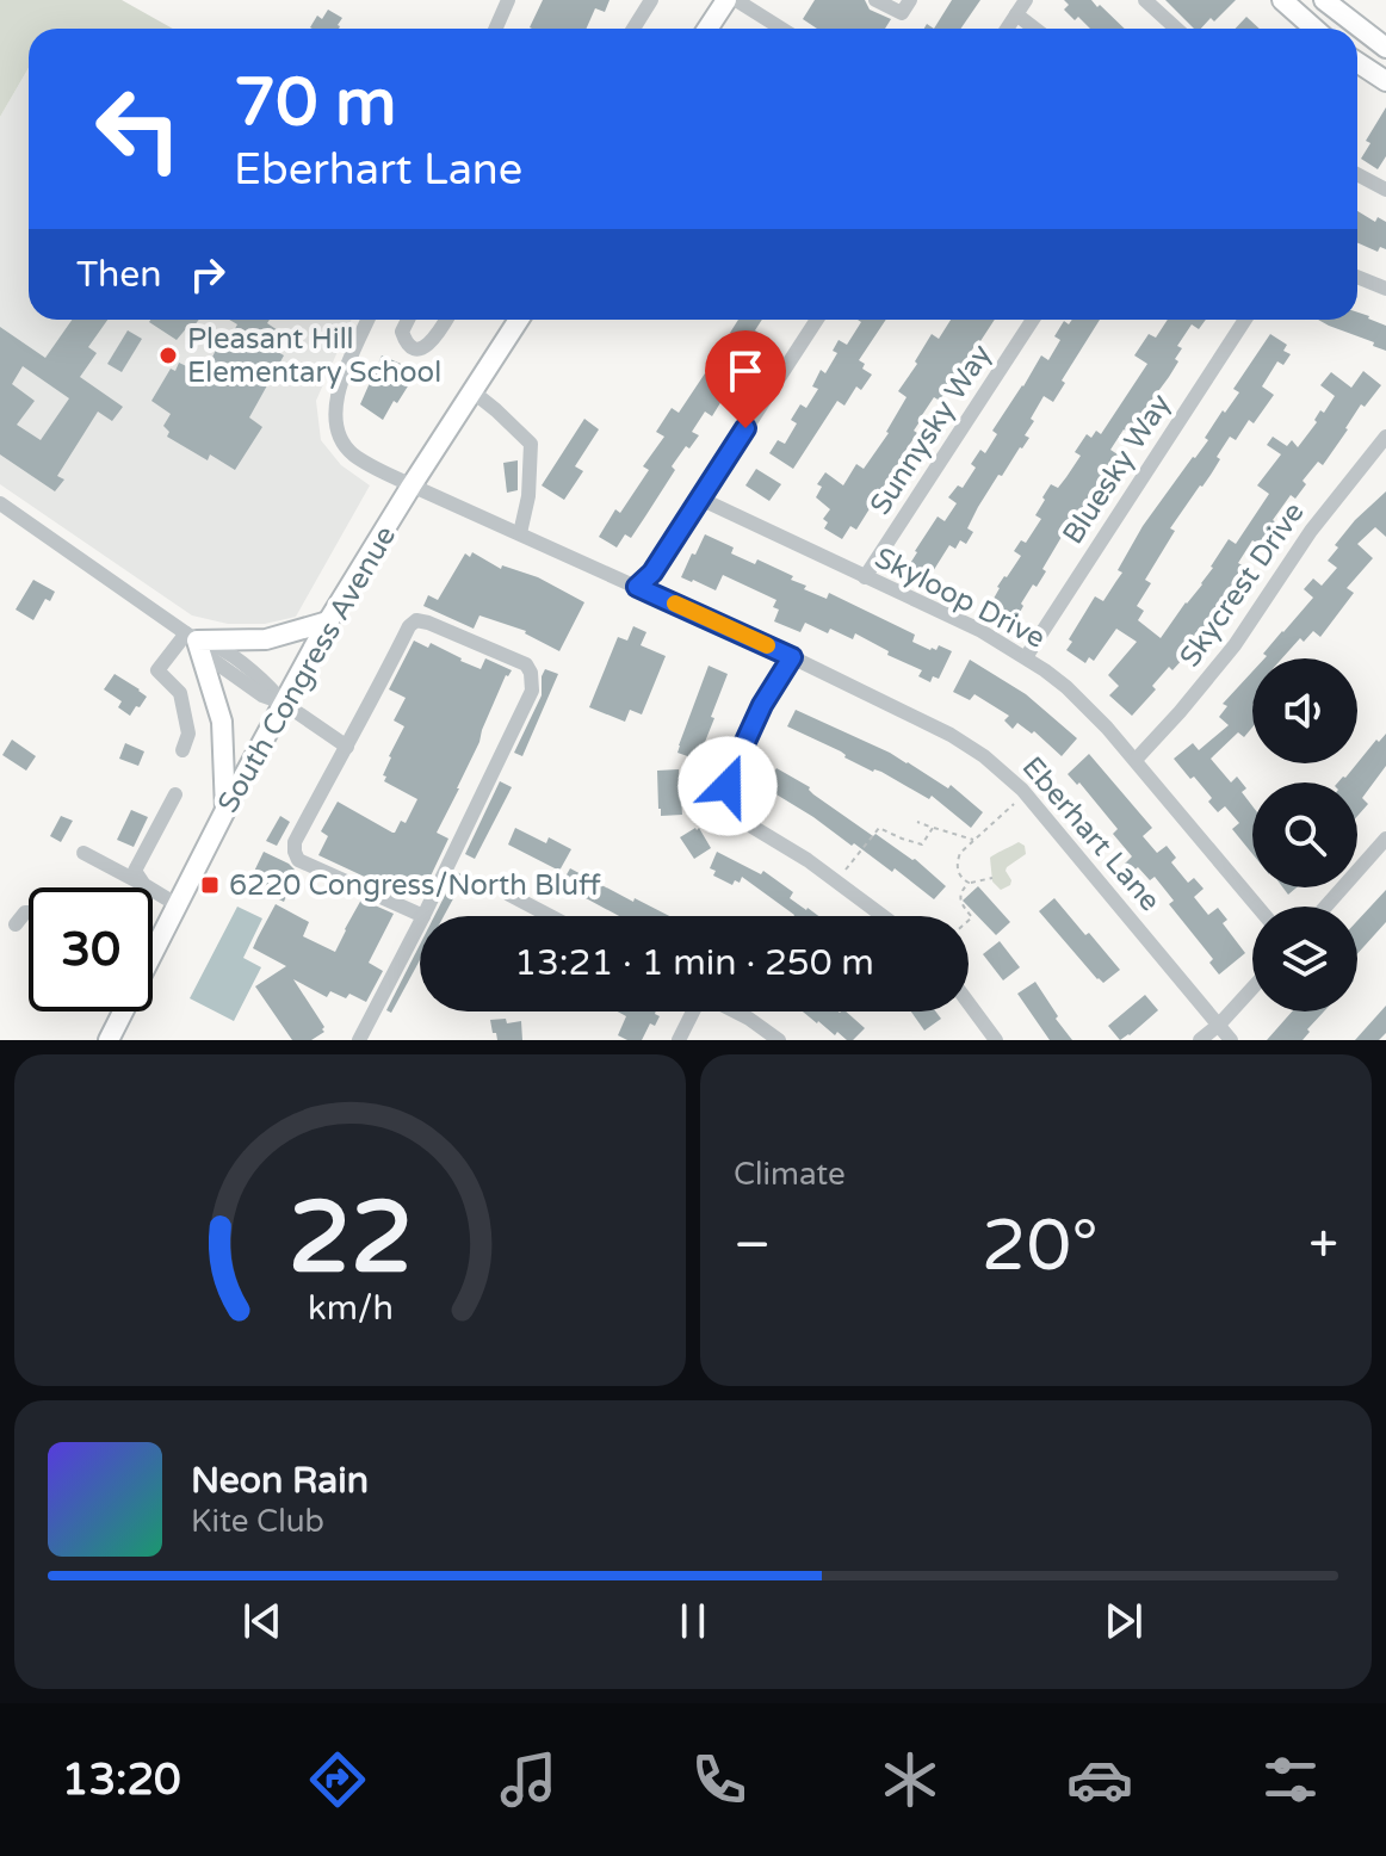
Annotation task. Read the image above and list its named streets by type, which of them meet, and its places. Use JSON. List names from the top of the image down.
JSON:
{
  "streets": {
    "main road": ["South Congress Avenue"],
    "street": [
      "Sunnysky Way",
      "Bluesky Way",
      "Skycrest Drive",
      "Skyloop Drive",
      "Eberhart Lane"
    ]
  },
  "crossings": [
    ["Sunnysky Way", "Skyloop Drive"],
    ["Bluesky Way", "Skyloop Drive"],
    ["Skycrest Drive", "Skyloop Drive"],
    ["South Congress Avenue", "Eberhart Lane"]
  ],
  "places": {
    "other": ["Pleasant Hill Elementary School"],
    "transit": ["6220 Congress/North Bluff"]
  },
  "page": {
    "turn": ["70 m", "Eberhart Lane"],
    "then": "Then",
    "limit": "30",
    "trip": "13:21 · 1 min · 250 m",
    "tile": "Climate",
    "heat": ["−", "20°", "+"],
    "song": ["Neon Rain", "Kite Club"],
    "tabs": "13:20",
    "gauge": ["22", "km/h"]
  }
}
